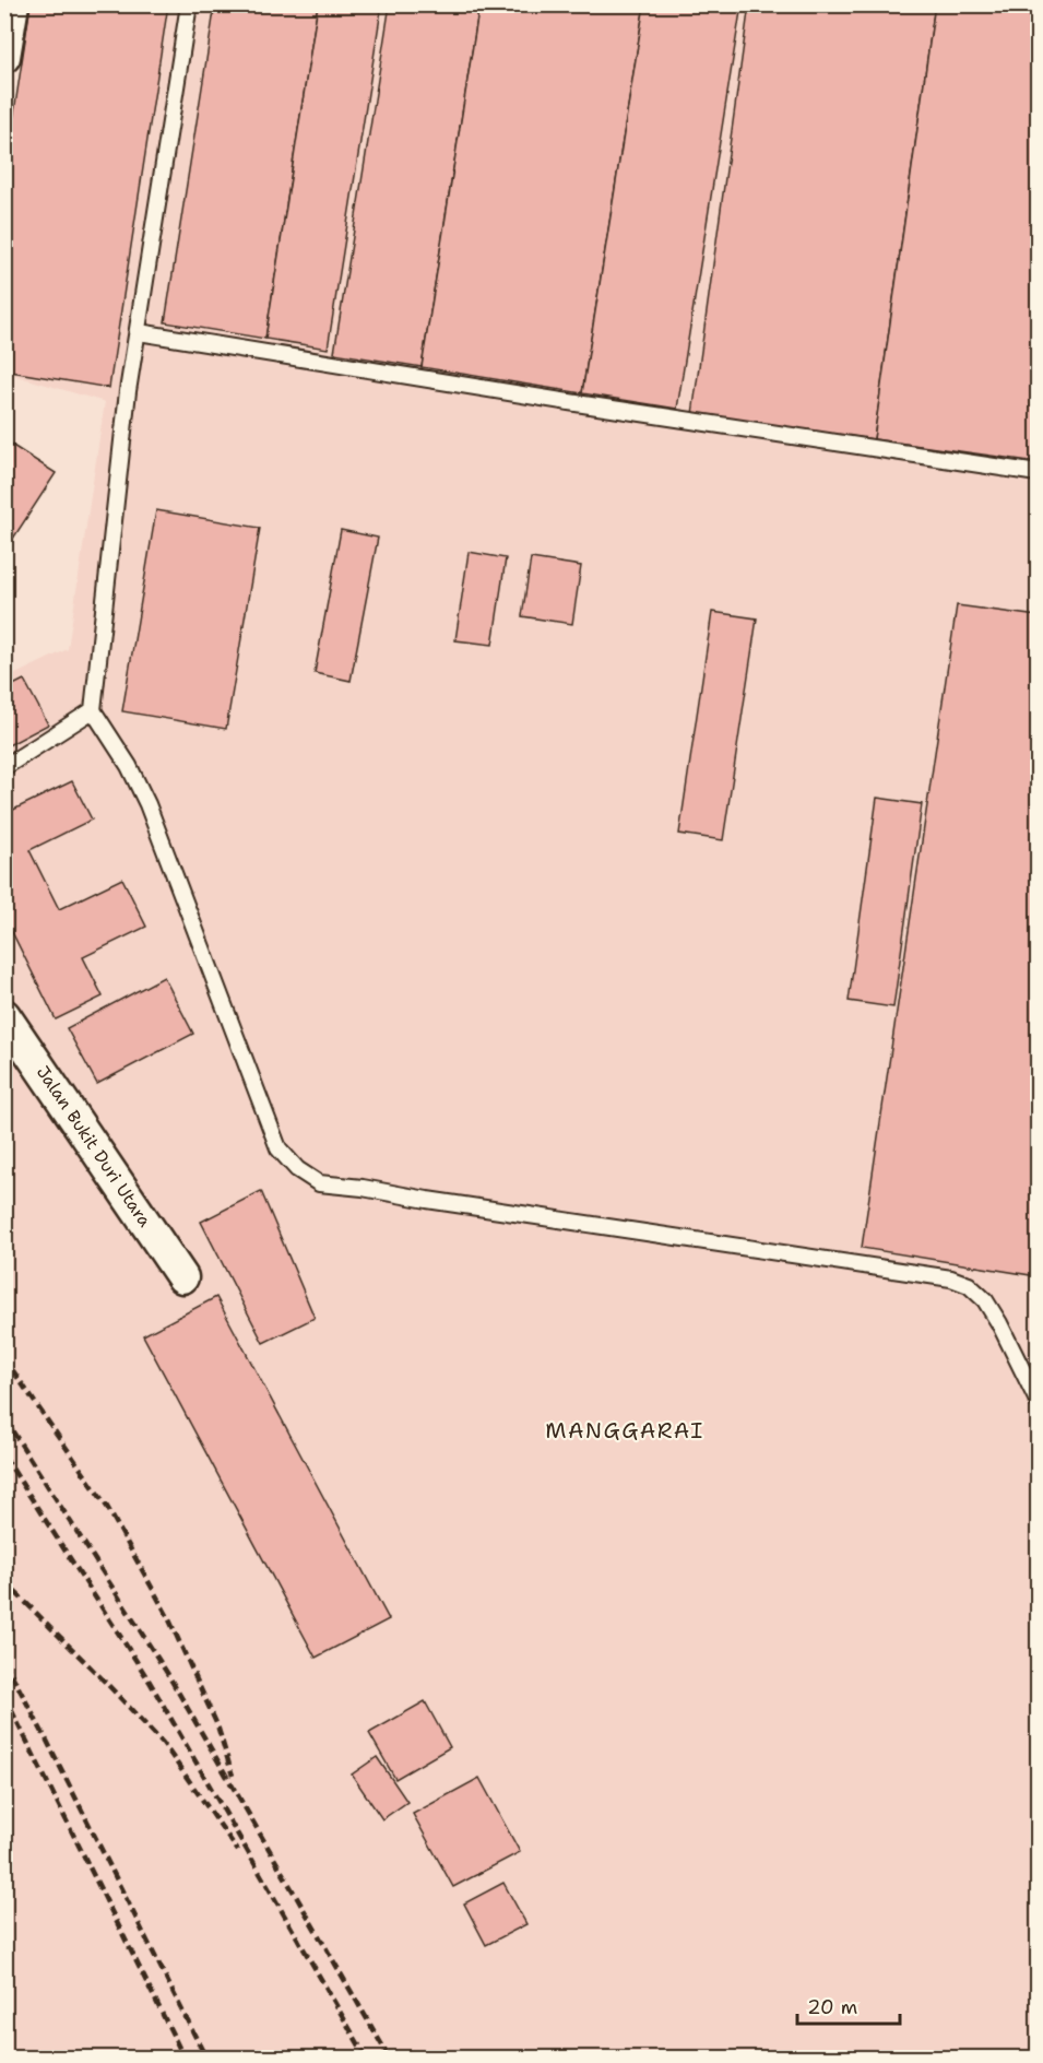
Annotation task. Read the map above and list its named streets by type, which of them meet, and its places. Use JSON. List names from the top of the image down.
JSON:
{
  "streets": {
    "street": ["Jalan Bukit Duri Utara"]
  },
  "districts": ["MANGGARAI"],
  "scale_bar": "20 m"
}
